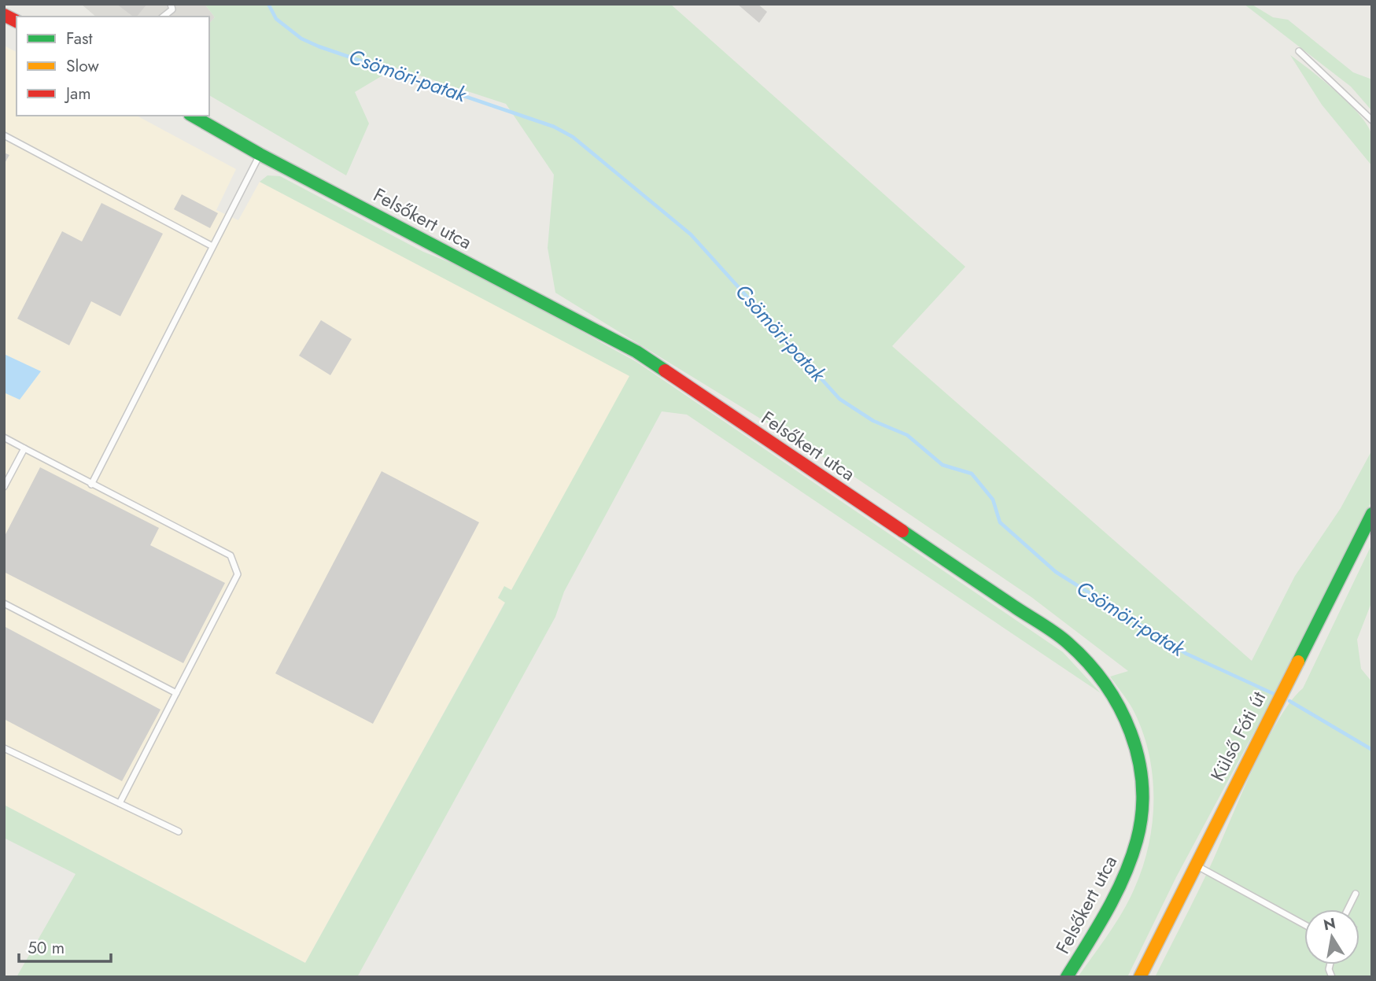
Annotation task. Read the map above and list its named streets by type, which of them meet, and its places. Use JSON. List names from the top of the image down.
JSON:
{
  "streets": {
    "street": ["Felsőkert utca", "Külső Fóti út"]
  },
  "water": ["Csömöri-patak"],
  "legend": ["Fast", "Slow", "Jam"],
  "scale_bar": "50 m",
  "north": "top"
}
